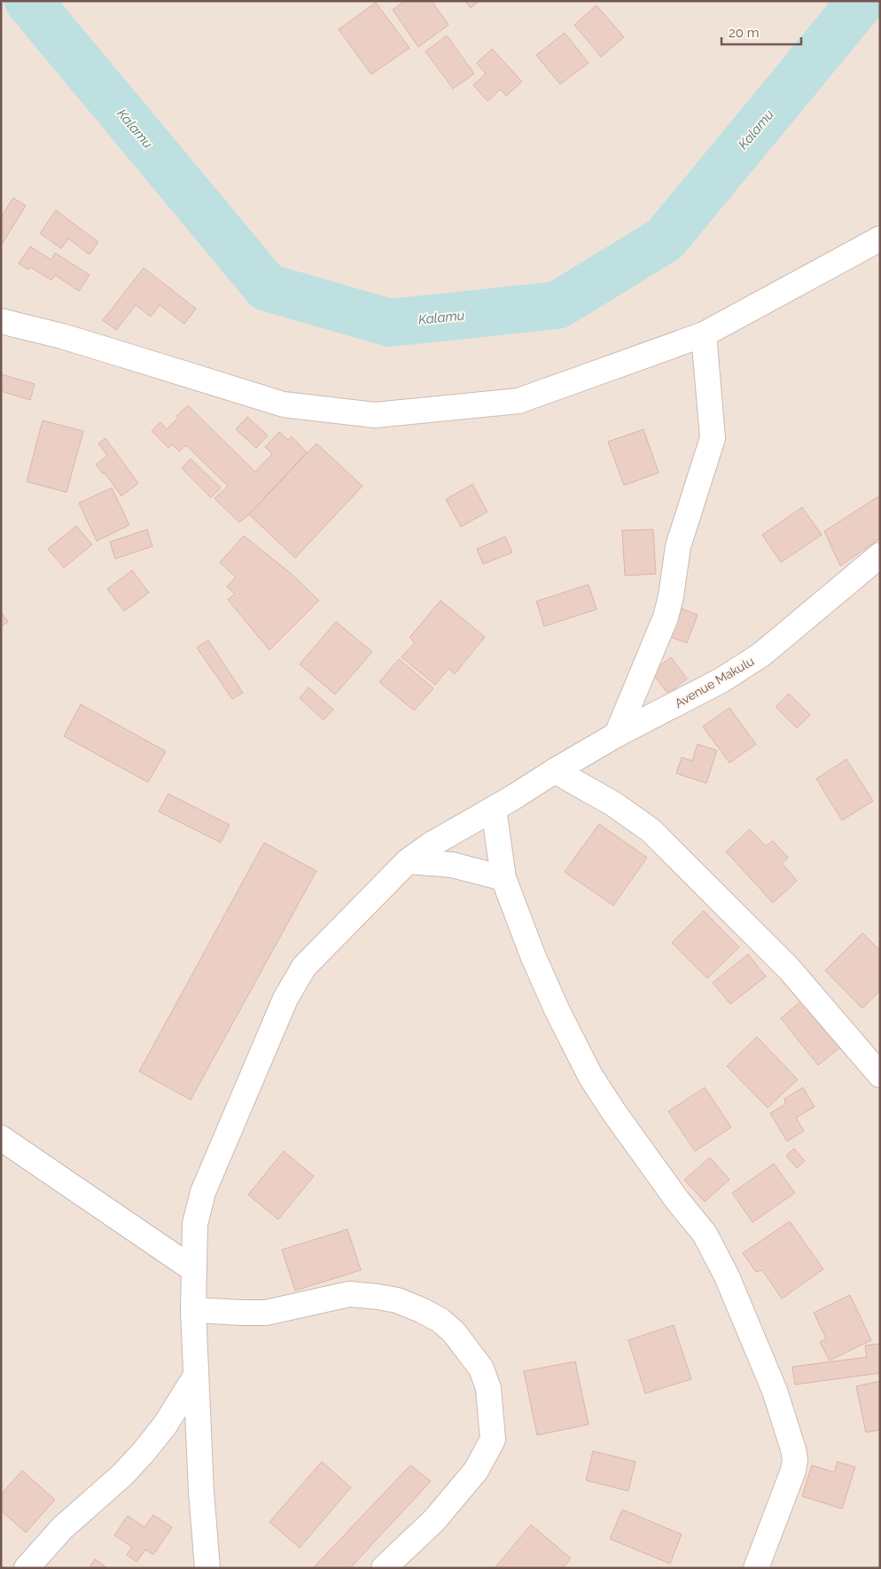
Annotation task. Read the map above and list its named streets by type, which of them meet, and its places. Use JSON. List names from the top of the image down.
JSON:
{
  "streets": {
    "street": ["Avenue Makulu"]
  },
  "water": ["Kalamu"],
  "scale_bar": "20 m"
}
